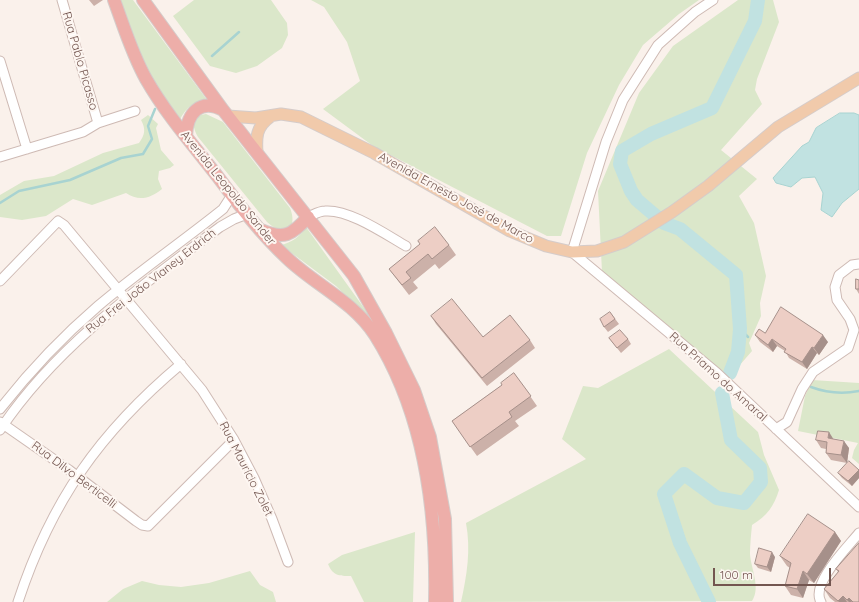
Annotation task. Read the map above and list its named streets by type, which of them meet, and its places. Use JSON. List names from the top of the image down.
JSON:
{
  "streets": {
    "highway": ["Avenida Leopoldo Sander"],
    "main road": ["Avenida Ernesto José de Marco"],
    "street": [
      "Rua Pablo Picasso",
      "Rua Frei João Vianey Erdrich",
      "Rua Priamo do Amaral",
      "Rua Maurício Zolet",
      "Rua Dilvo Berticelli"
    ]
  },
  "crossings": [
    ["Avenida Leopoldo Sander", "Rua Frei João Vianey Erdrich"],
    ["Avenida Ernesto José de Marco", "Rua Priamo do Amaral"],
    ["Rua Frei João Vianey Erdrich", "Rua Maurício Zolet"],
    ["Rua Frei João Vianey Erdrich", "Rua Dilvo Berticelli"],
    ["Rua Maurício Zolet", "Rua Dilvo Berticelli"]
  ],
  "scale_bar": "100 m"
}
